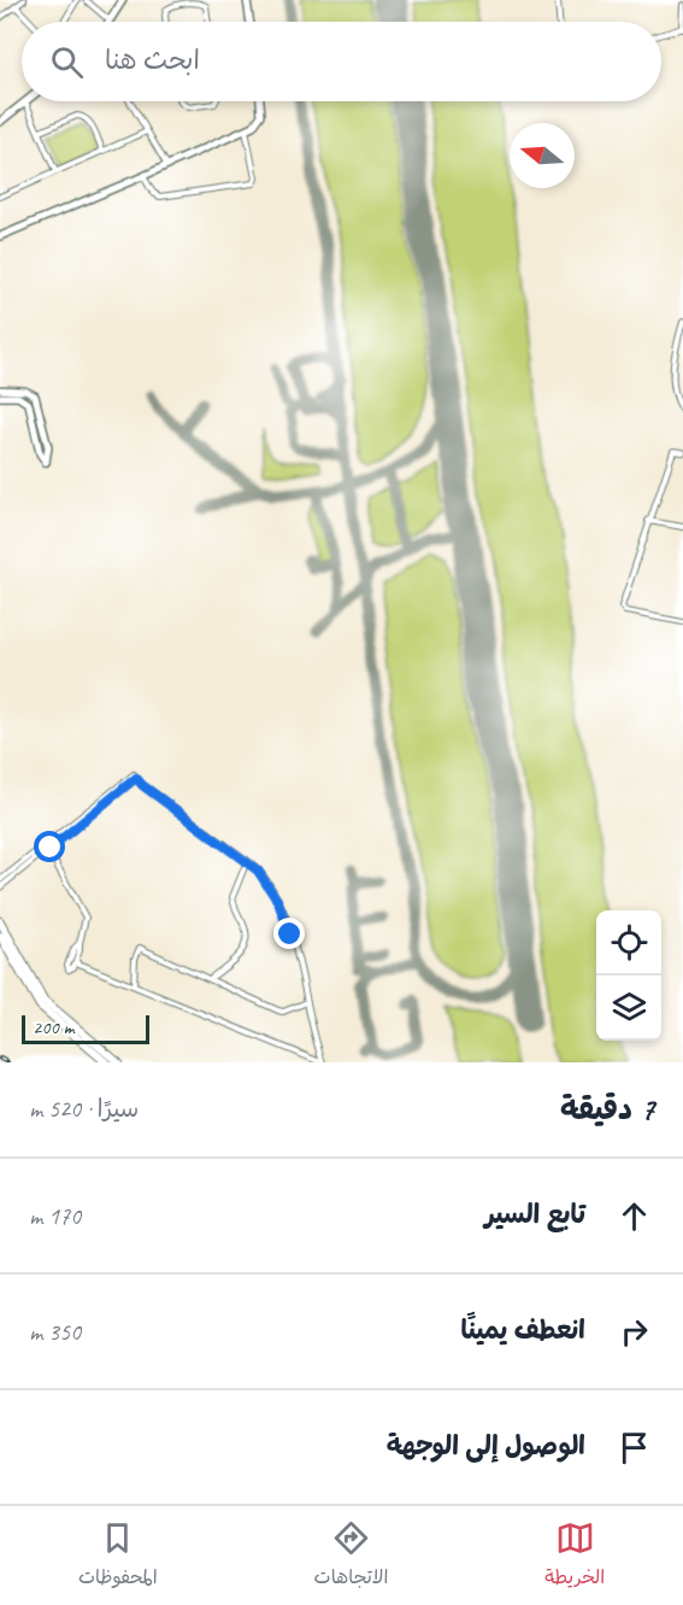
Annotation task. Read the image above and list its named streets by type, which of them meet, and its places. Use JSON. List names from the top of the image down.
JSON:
{
  "scale_bar": "200 m",
  "north": "left",
  "page": {
    "search": "ابحث هنا",
    "scale": "200 m",
    "heading": ["7 دقيقة", "سيرًا · 520 m"],
    "list": [
      ["تابع السير", "170 m"],
      ["انعطف يمينًا", "350 m"],
      "الوصول إلى الوجهة"
    ],
    "nav": ["الخريطة", "الاتجاهات", "المحفوظات"]
  }
}
